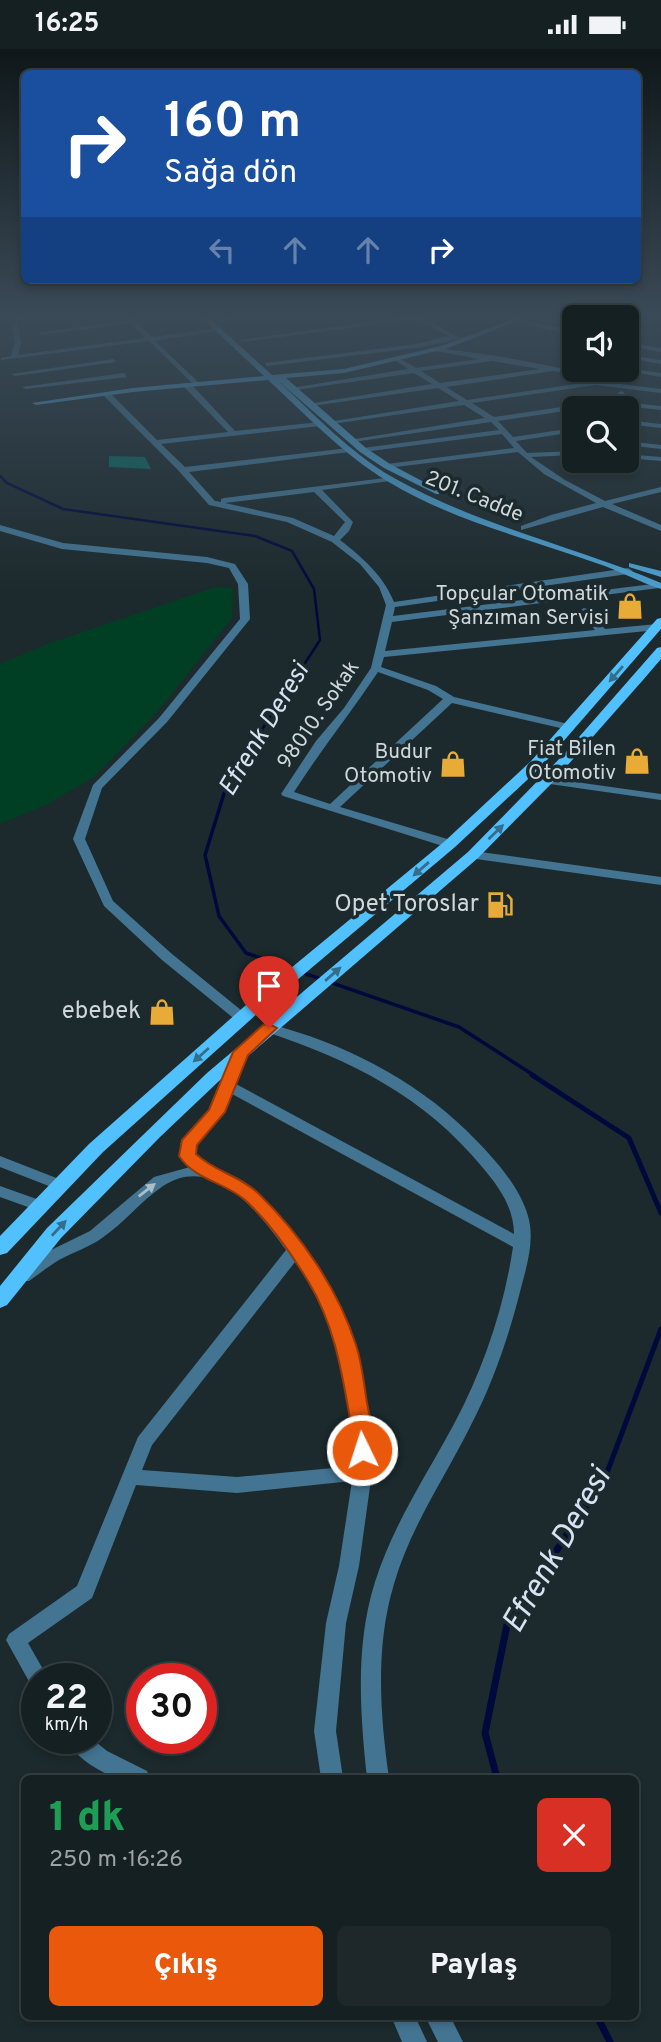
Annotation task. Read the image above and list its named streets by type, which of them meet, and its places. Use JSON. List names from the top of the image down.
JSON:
{
  "streets": {
    "main road": ["201. Cadde"],
    "street": ["98010. Sokak"]
  },
  "water": ["Efrenk Deresi"],
  "places": {
    "shop": [
      "Topçular Otomatik Şanzıman Servisi",
      "Fiat Bilen Otomotiv",
      "Budur Otomotiv",
      "ebebek"
    ],
    "fuel station": ["Opet Toroslar"]
  },
  "page": {
    "status": "16:25",
    "turn": ["160 m", "Sağa dön"],
    "speed": "22 km/h",
    "limit": "30",
    "heading": ["1 dk", "250 m · 16:26"],
    "buttons": ["Çıkış", "Paylaş"]
  }
}
